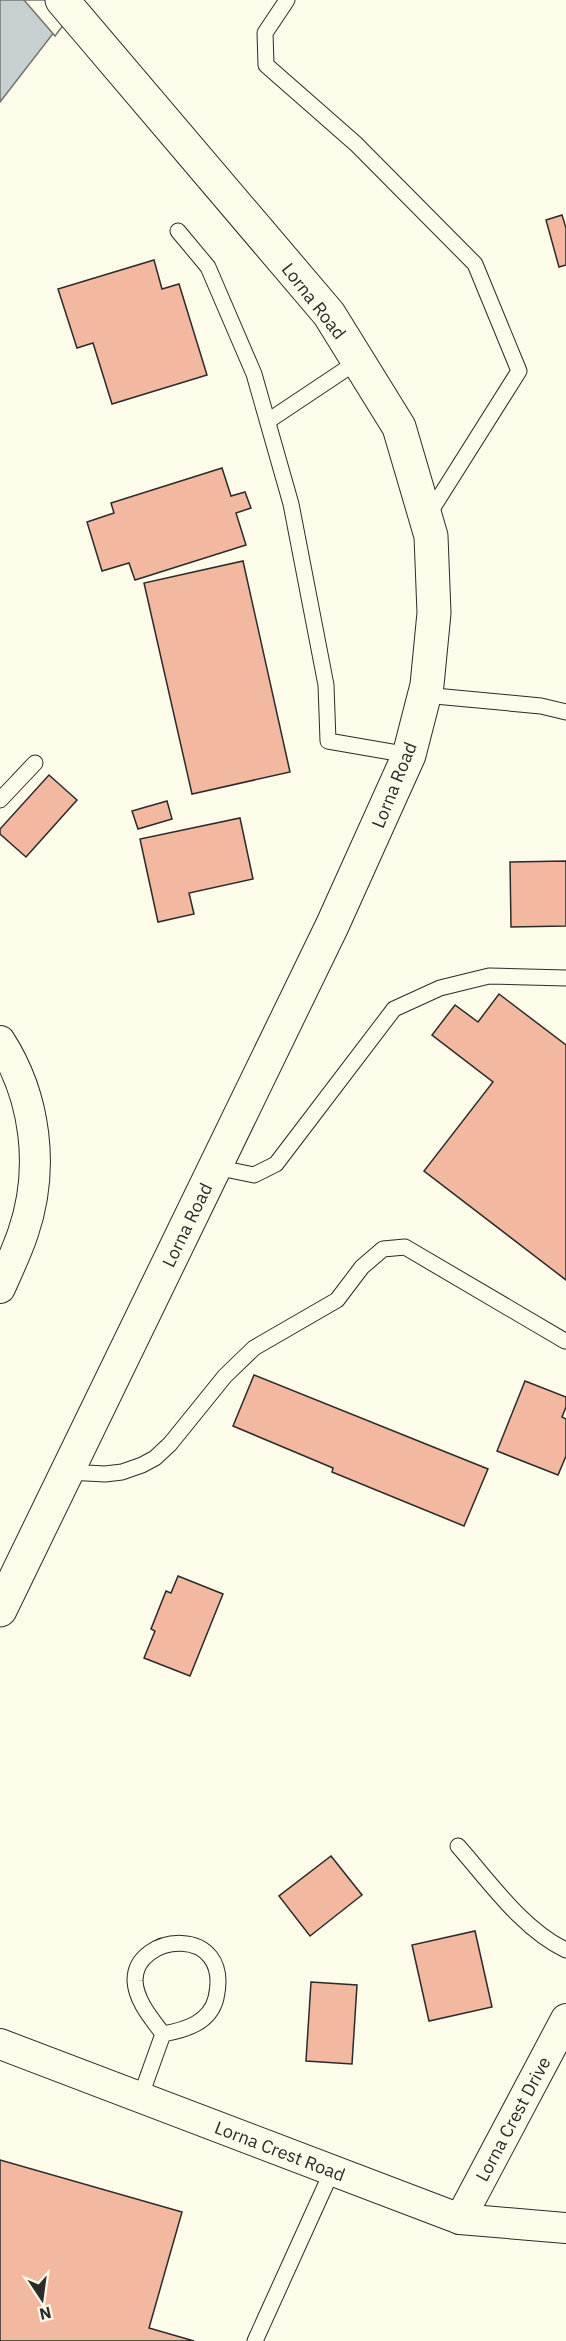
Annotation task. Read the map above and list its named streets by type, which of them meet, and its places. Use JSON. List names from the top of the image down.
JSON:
{
  "streets": {
    "street": ["Lorna Road", "Lorna Crest Drive", "Lorna Crest Road"]
  },
  "crossings": [
    ["Lorna Crest Drive", "Lorna Crest Road"]
  ],
  "north": "bottom"
}
